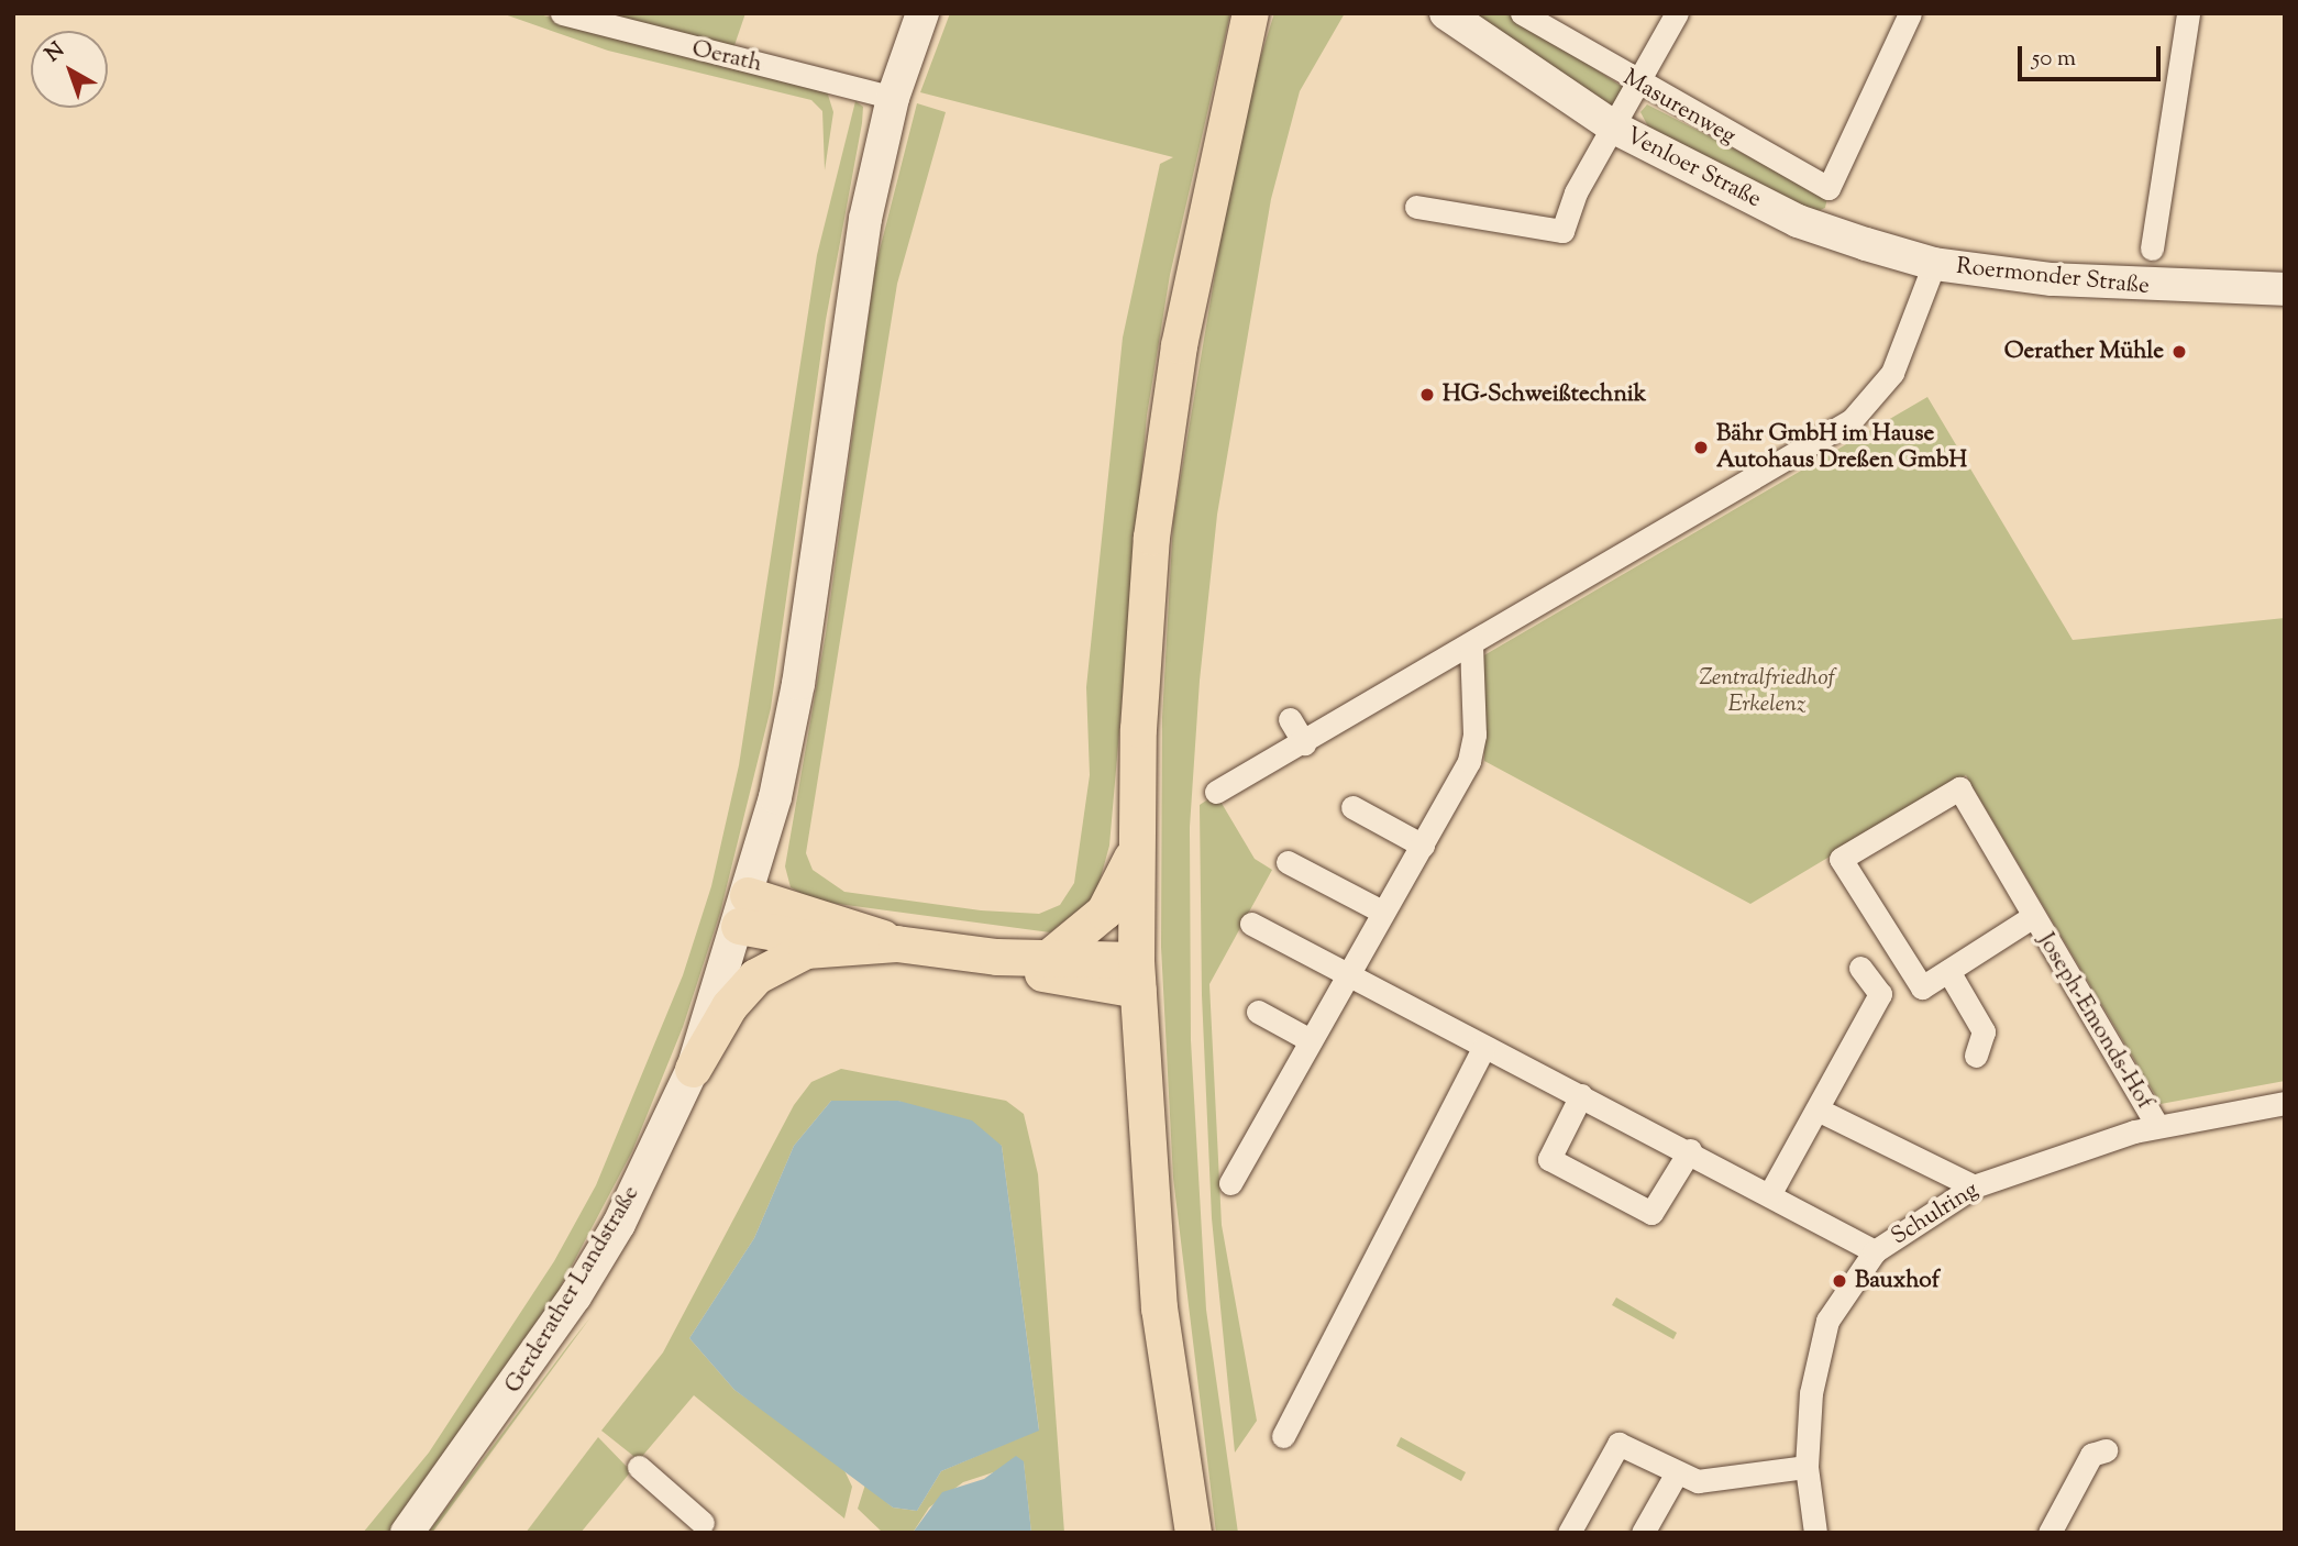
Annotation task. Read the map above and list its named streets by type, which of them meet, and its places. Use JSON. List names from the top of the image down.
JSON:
{
  "streets": {
    "main road": ["Venloer Straße", "Roermonder Straße", "Gerderather Landstraße"],
    "street": [
      "Oerath",
      "Masurenweg",
      "Joseph-Emonds-Hof",
      "Schulring"
    ]
  },
  "crossings": [
    ["Oerath", "Gerderather Landstraße"],
    ["Venloer Straße", "Roermonder Straße"],
    ["Joseph-Emonds-Hof", "Schulring"]
  ],
  "parks": ["Zentralfriedhof Erkelenz"],
  "places": [
    "Oerather Mühle",
    "HG-Schweißtechnik",
    "Bähr GmbH im Hause Autohaus Dreßen GmbH",
    "Bauxhof"
  ],
  "scale_bar": "50 m",
  "north": "top left"
}
